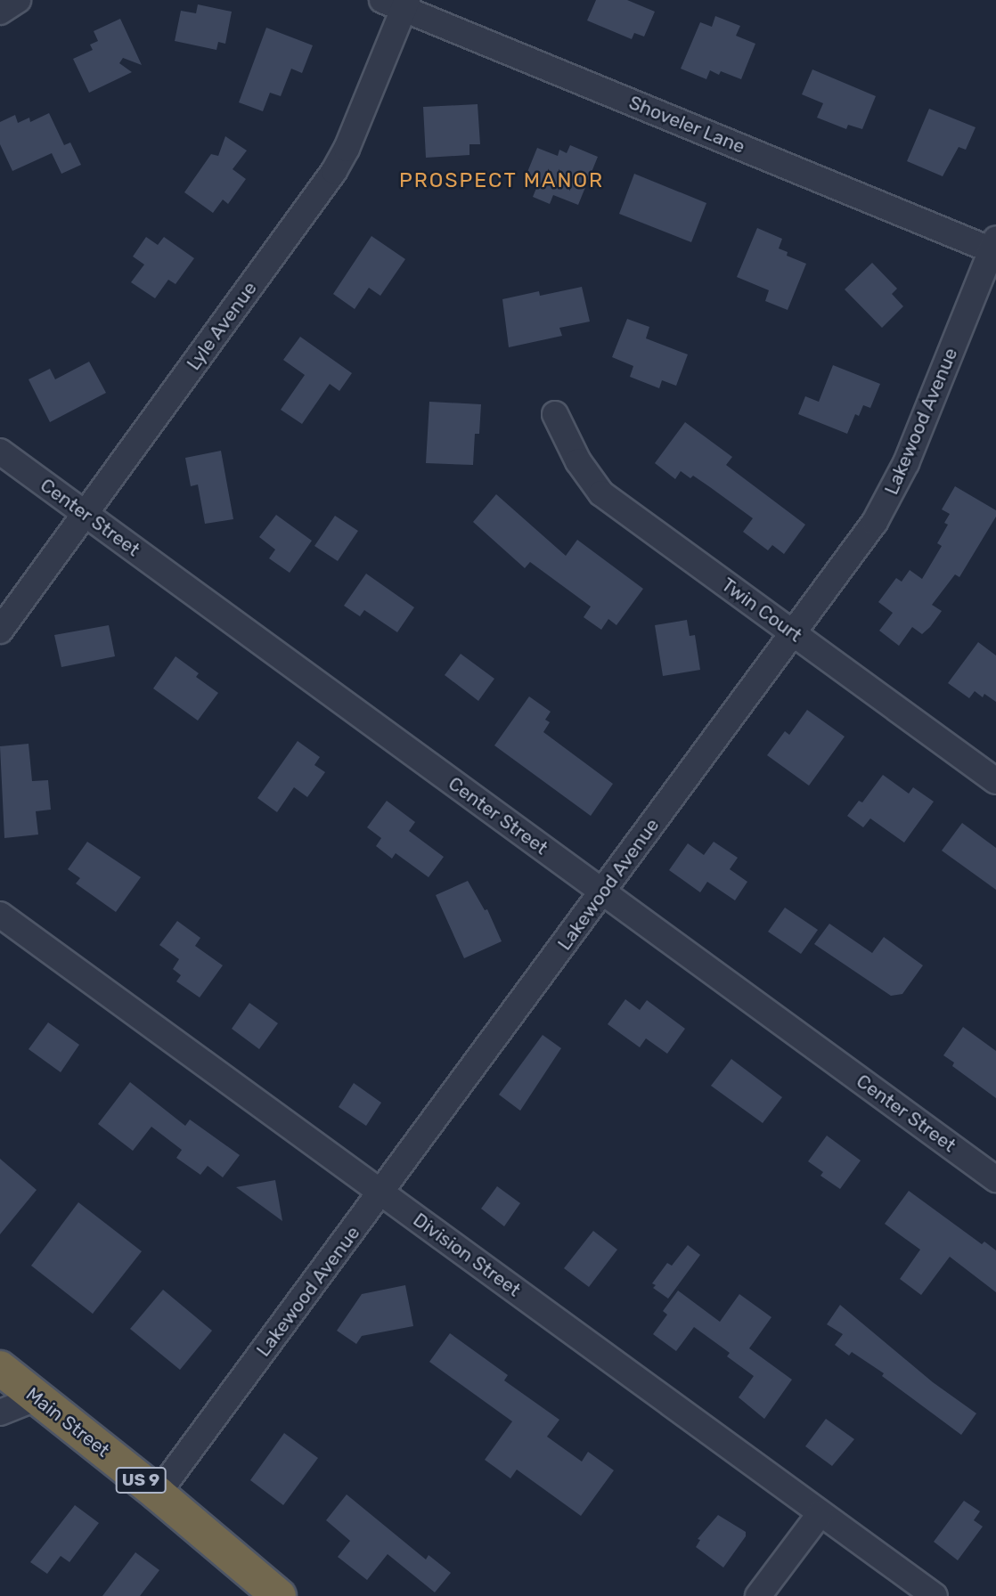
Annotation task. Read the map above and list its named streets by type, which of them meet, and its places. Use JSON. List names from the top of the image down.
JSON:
{
  "streets": {
    "highway": ["Main Street", "US 9"],
    "street": [
      "Shoveler Lane",
      "Lyle Avenue",
      "Lakewood Avenue",
      "Center Street",
      "Twin Court",
      "Division Street"
    ]
  },
  "crossings": [
    ["Shoveler Lane", "Lyle Avenue"],
    ["Shoveler Lane", "Lakewood Avenue"],
    ["Lyle Avenue", "Center Street"],
    ["Lakewood Avenue", "Center Street"],
    ["Lakewood Avenue", "Twin Court"],
    ["Lakewood Avenue", "Division Street"],
    ["Lakewood Avenue", "Main Street"]
  ],
  "districts": ["PROSPECT MANOR"]
}
